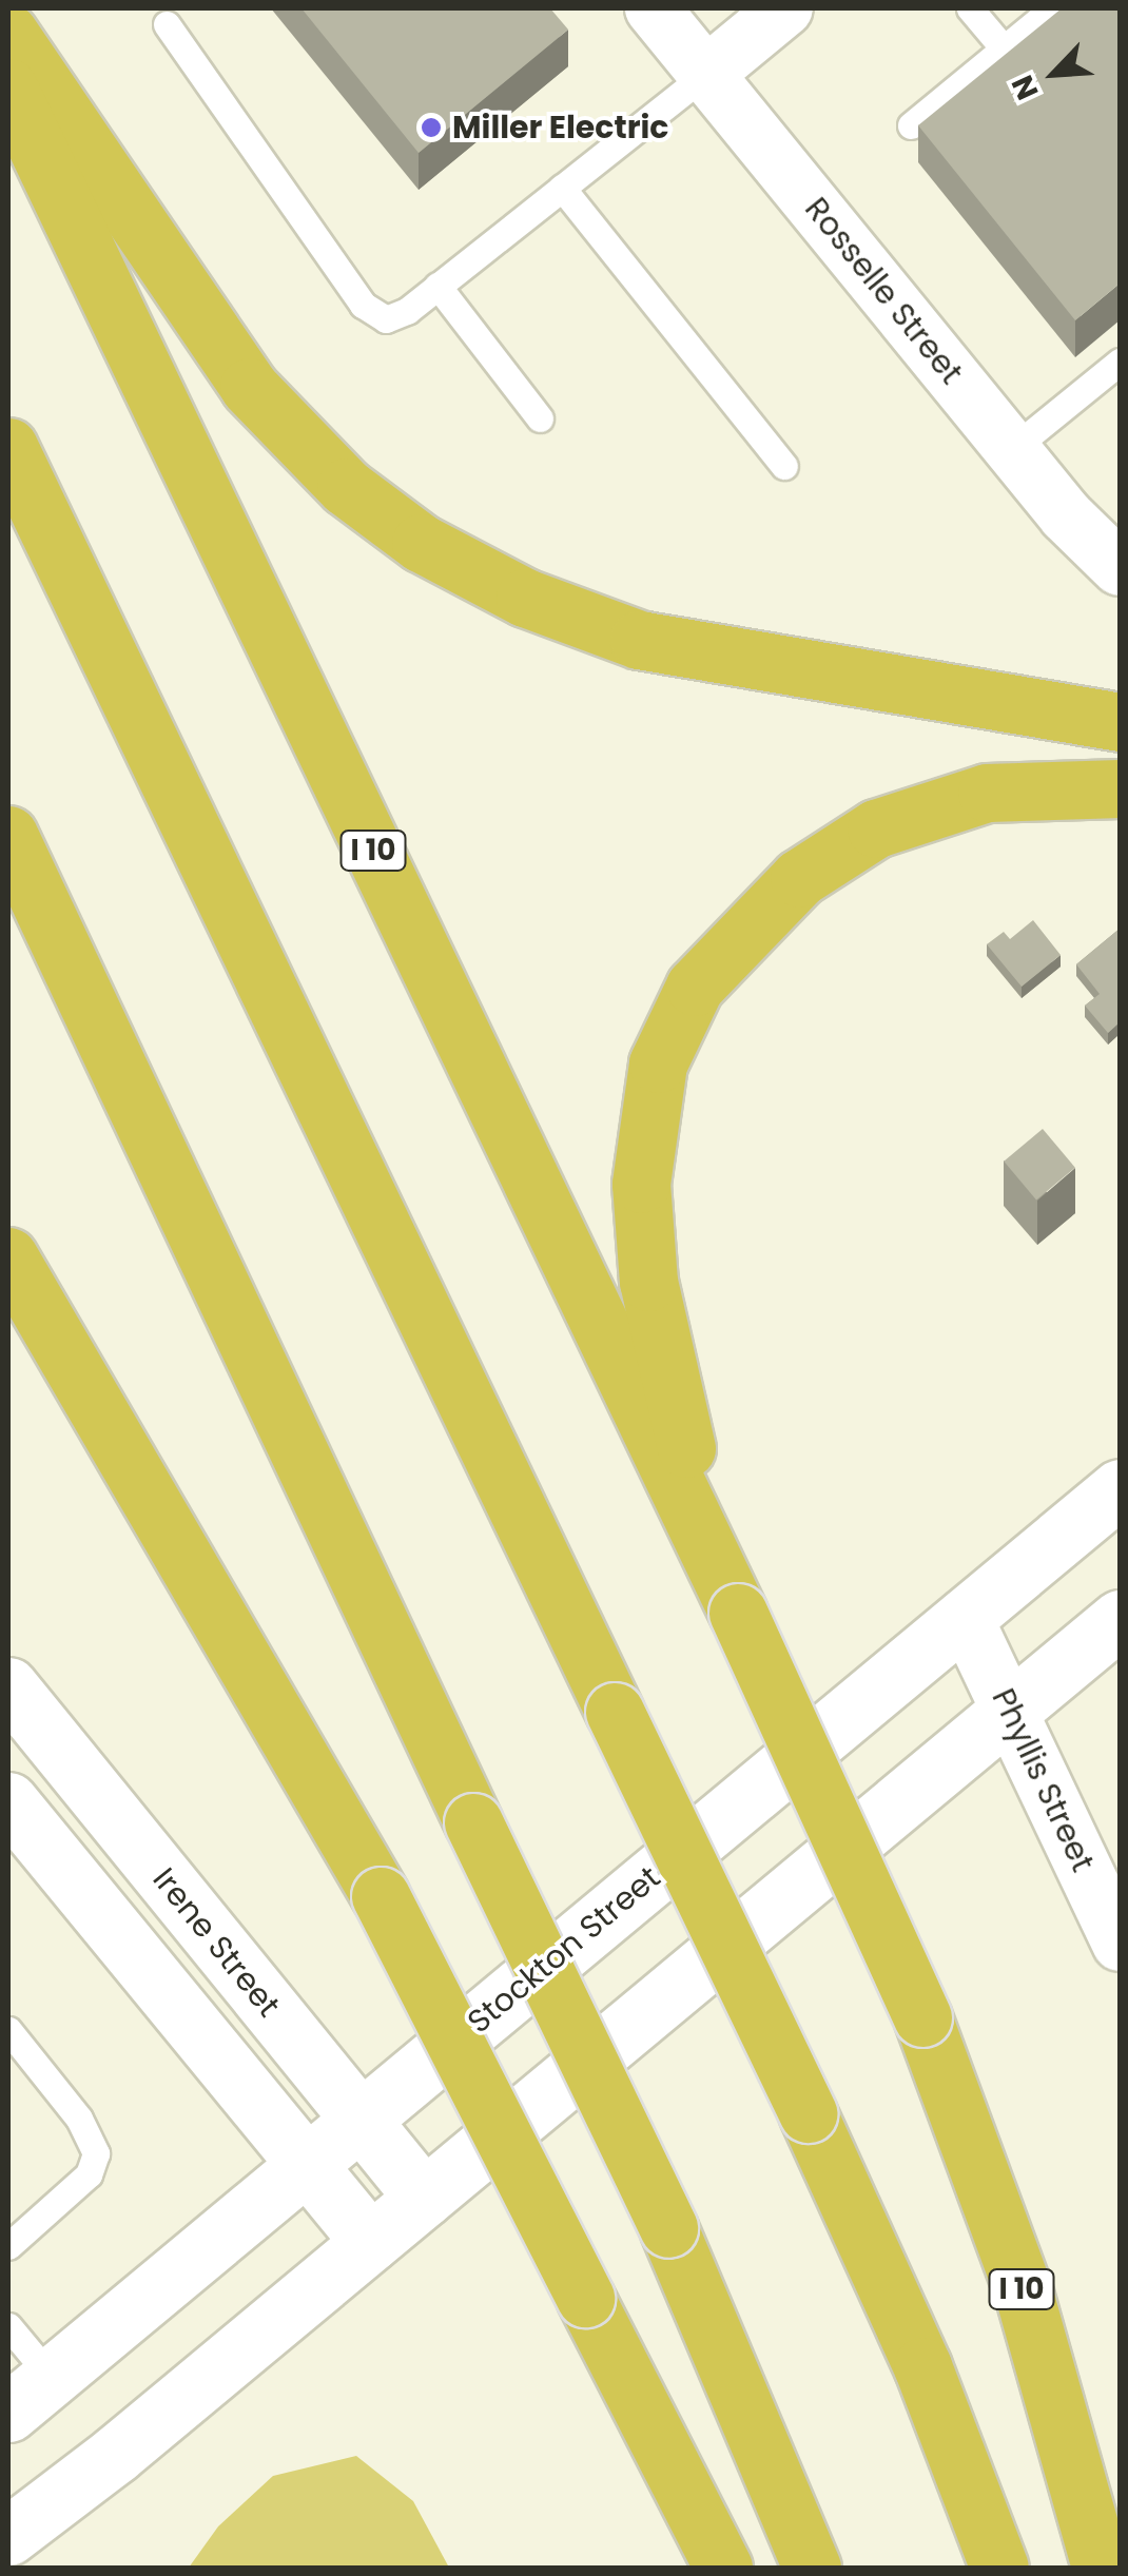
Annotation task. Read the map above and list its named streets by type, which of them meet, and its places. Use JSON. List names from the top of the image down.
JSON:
{
  "streets": {
    "highway": ["I 10"],
    "main road": ["Irene Street", "Stockton Street"],
    "street": ["Rosselle Street", "Phyllis Street"]
  },
  "crossings": [
    ["Phyllis Street", "Stockton Street"],
    ["Irene Street", "Stockton Street"]
  ],
  "places": ["Miller Electric"],
  "north": "bottom left"
}
